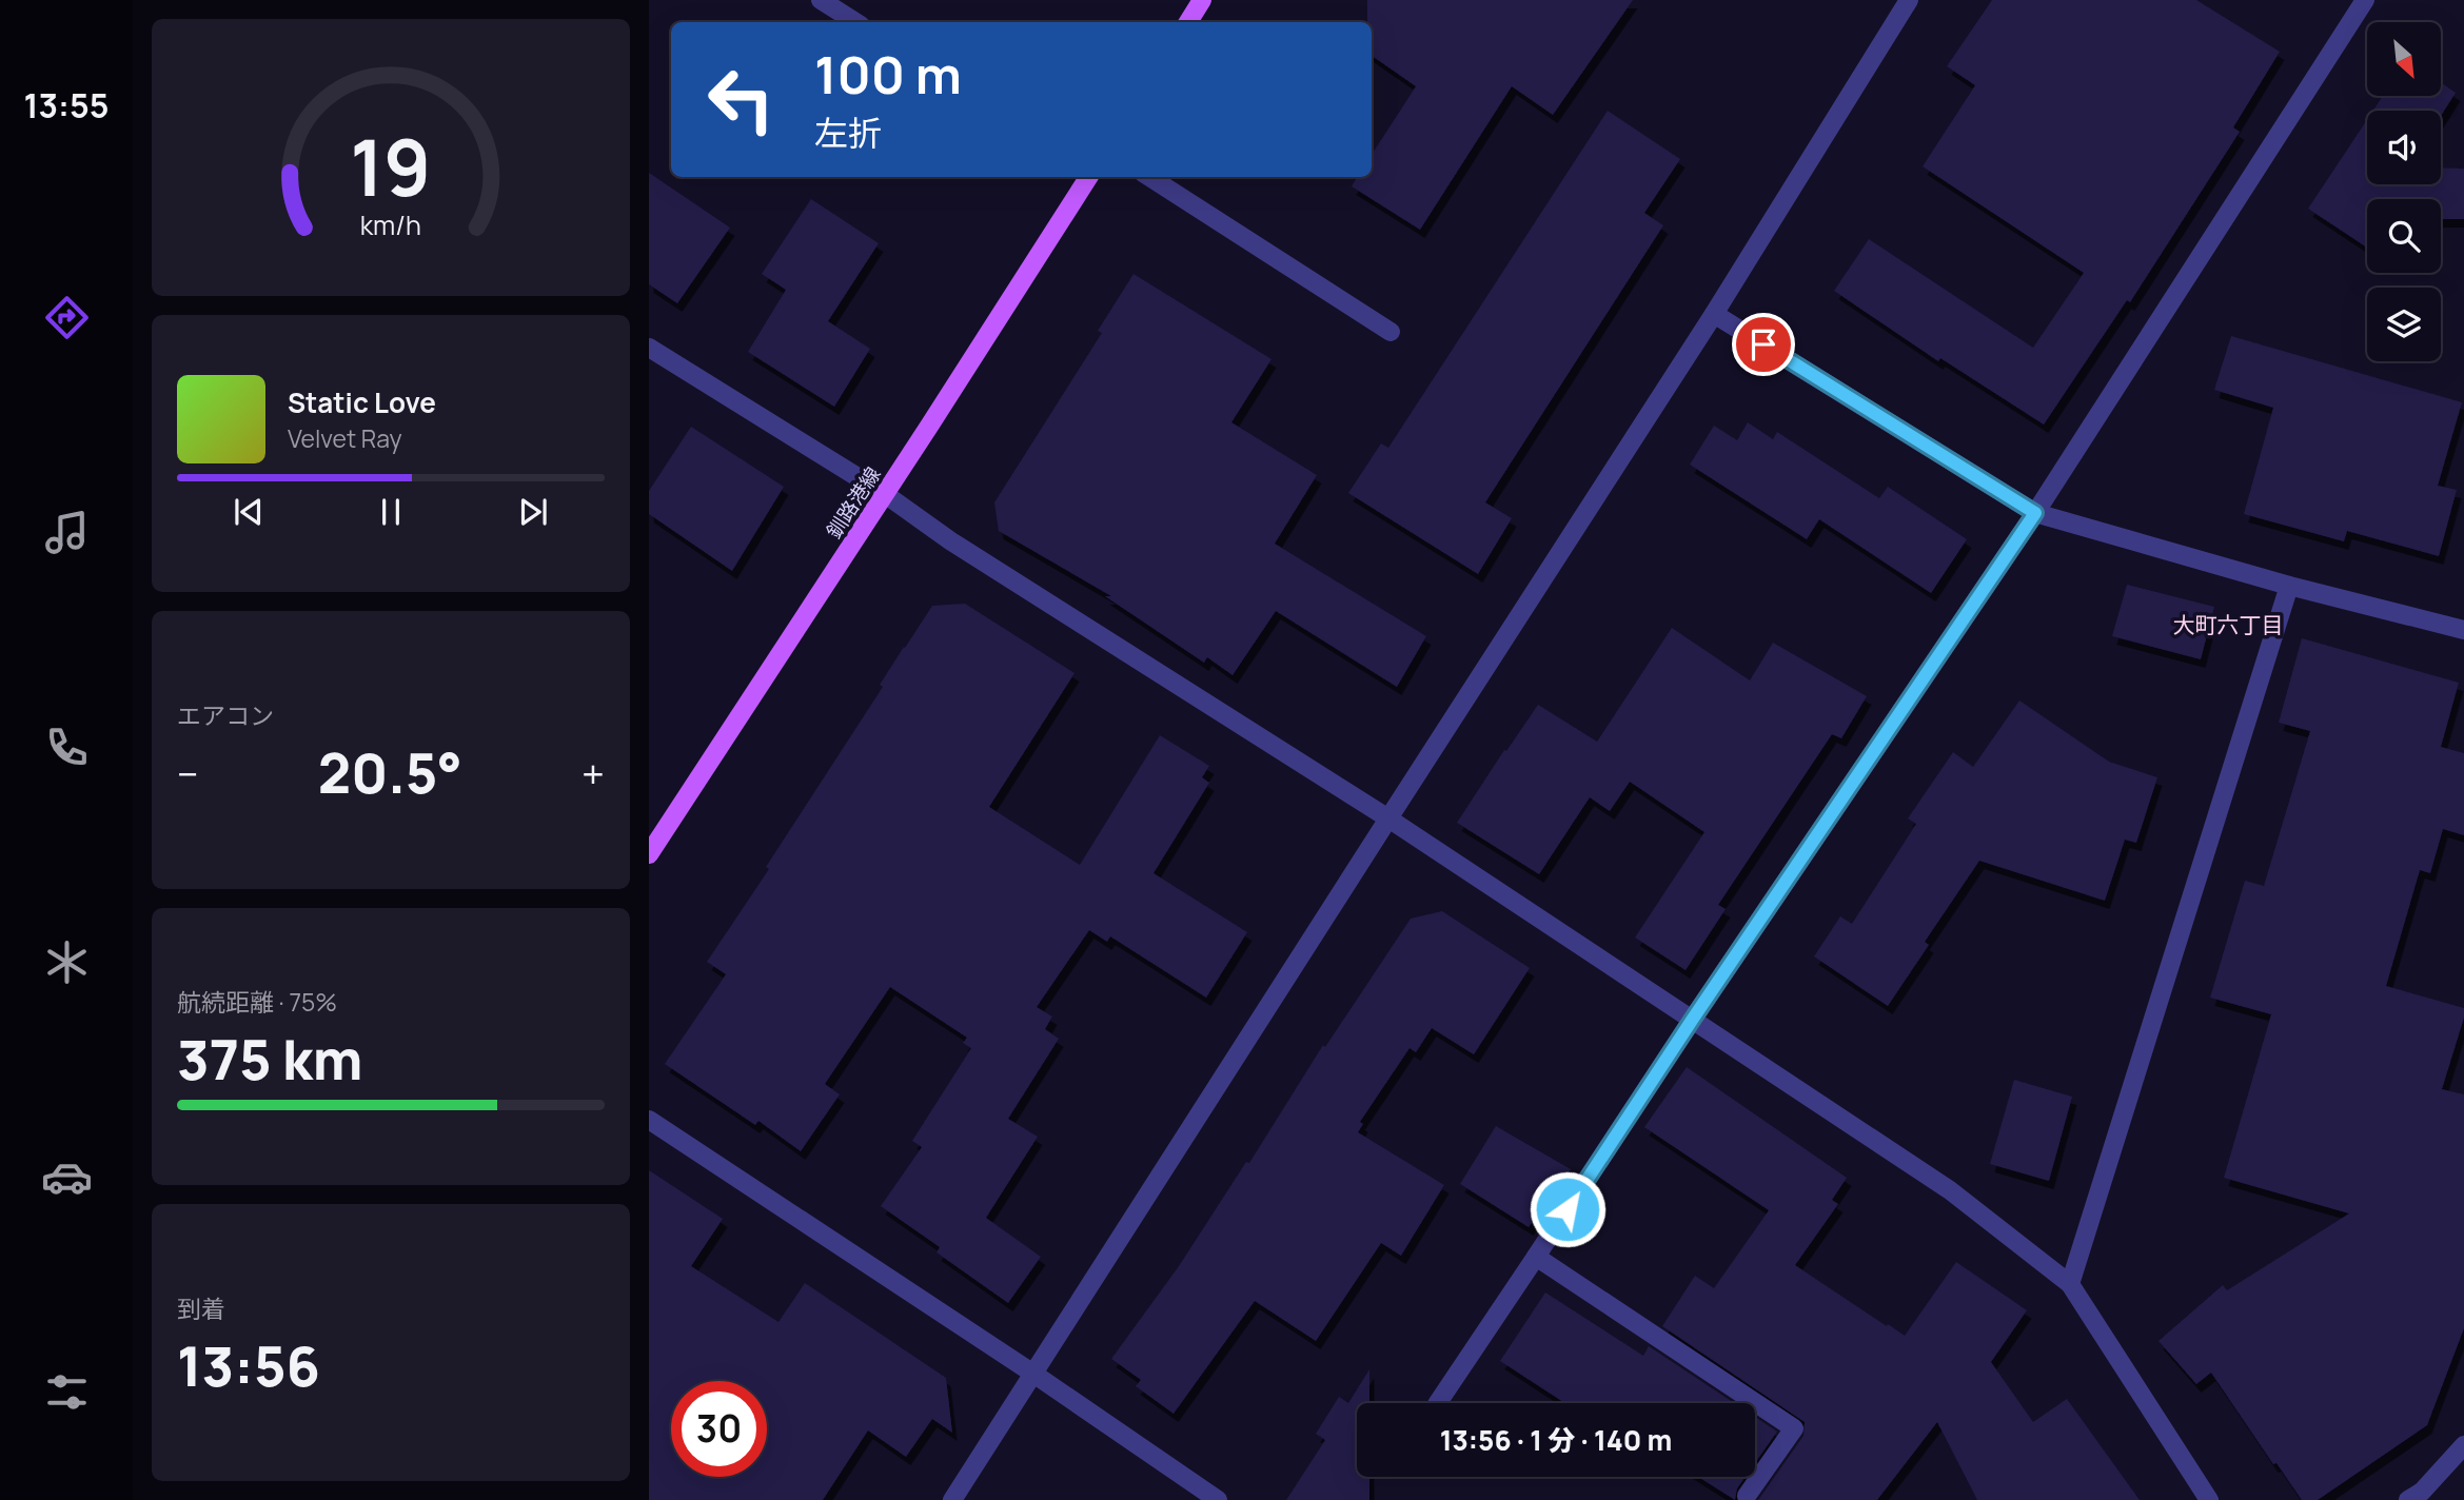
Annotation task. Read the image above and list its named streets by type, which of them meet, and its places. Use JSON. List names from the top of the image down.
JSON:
{
  "streets": {
    "main road": ["釧路港線"]
  },
  "districts": ["大町六丁目"],
  "north": "bottom right",
  "page": {
    "tabs": "13:55",
    "turn": ["100 m", "左折"],
    "song": ["Static Love", "Velvet Ray"],
    "tile": [
      "エアコン",
      ["航続距離 · 75%", "375 km"],
      ["到着", "13:56"]
    ],
    "heat": ["−", "20.5°", "+"],
    "limit": "30",
    "trip": "13:56 · 1 分 · 140 m",
    "gauge": ["19", "km/h"]
  }
}
